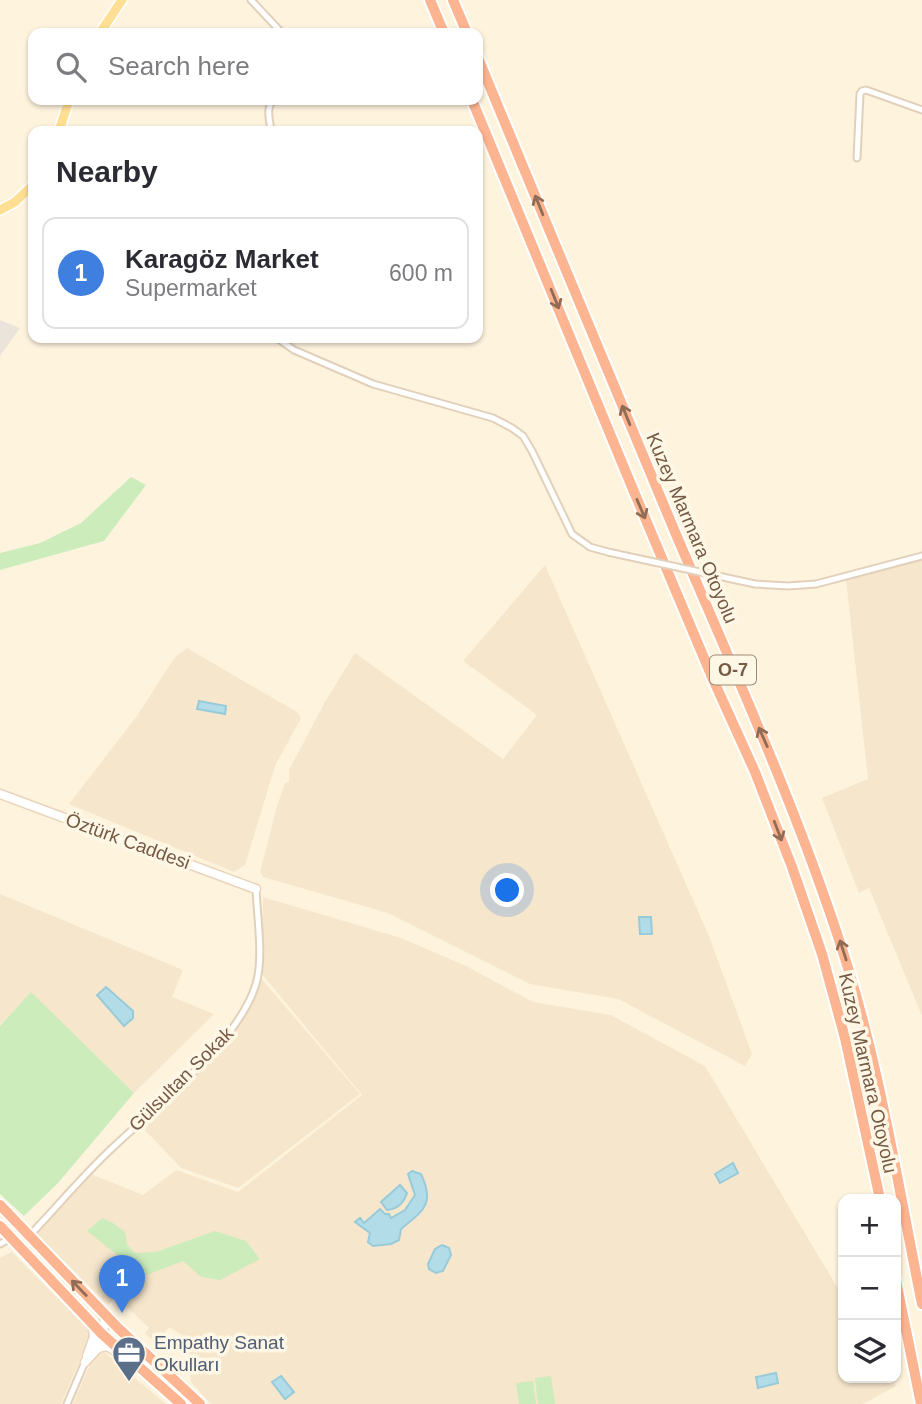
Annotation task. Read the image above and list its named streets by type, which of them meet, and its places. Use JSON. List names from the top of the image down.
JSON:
{
  "streets": {
    "highway": ["Kuzey Marmara Otoyolu", "O-7"],
    "street": ["Öztürk Caddesi", "Gülsultan Sokak"]
  },
  "crossings": [
    ["Öztürk Caddesi", "Gülsultan Sokak"]
  ],
  "places": {
    "office": ["Empathy Sanat Okulları"]
  },
  "page": {
    "search": "Search here",
    "heading": "Nearby",
    "list": [
      {
        "mark": "1",
        "name": "Karagöz Market",
        "note": "Supermarket",
        "value": "600 m"
      }
    ],
    "map_buttons": ["+", "−"],
    "pins": "1"
  }
}
